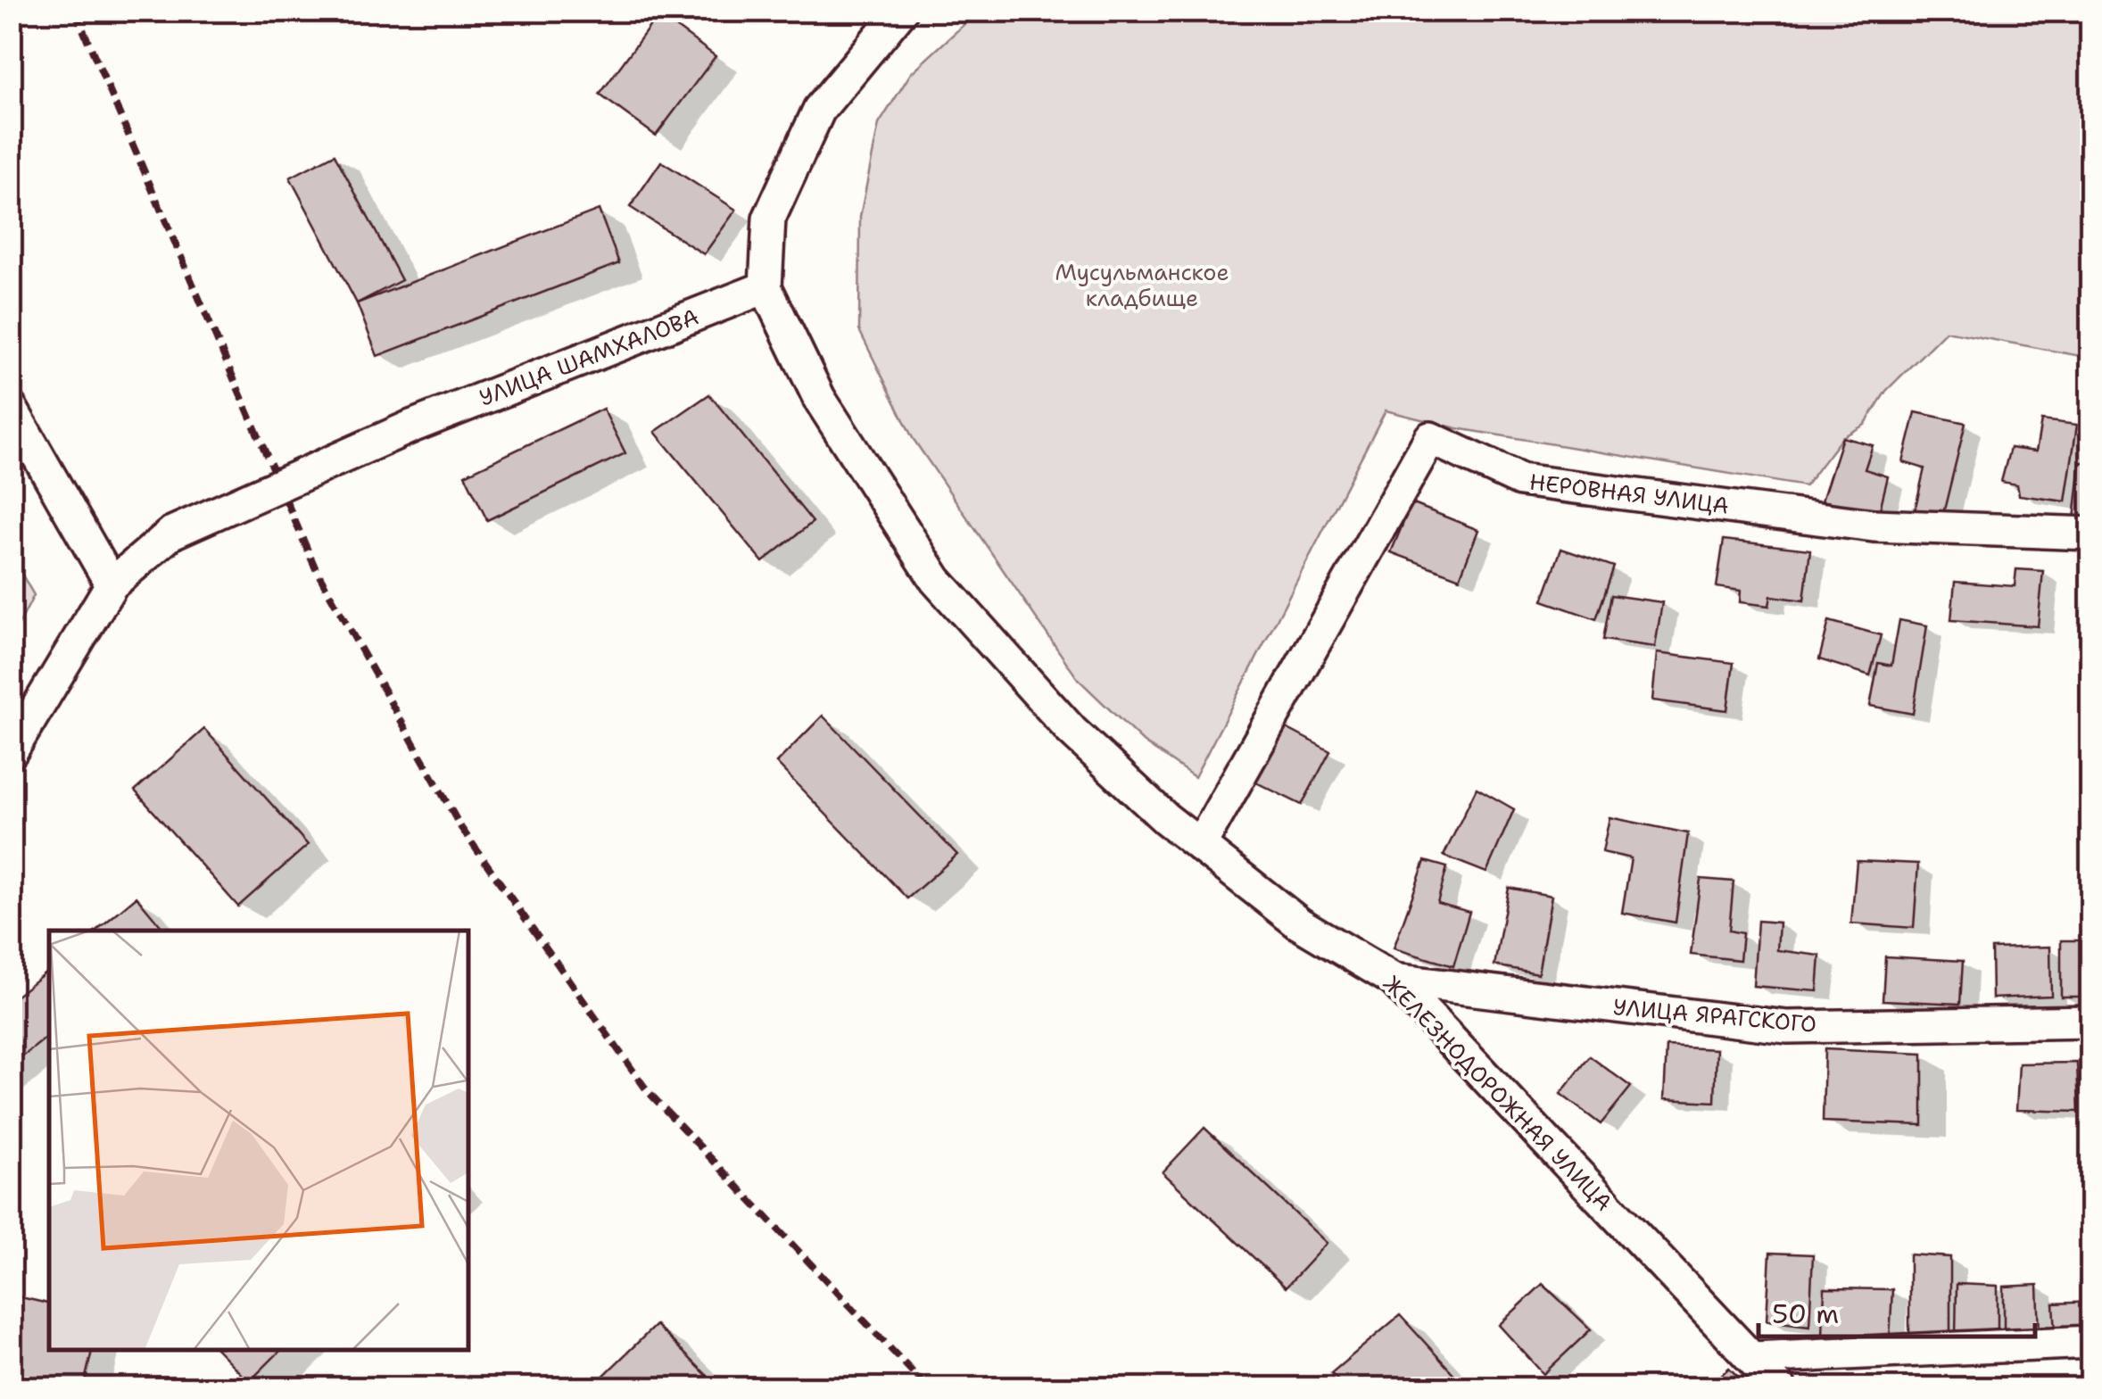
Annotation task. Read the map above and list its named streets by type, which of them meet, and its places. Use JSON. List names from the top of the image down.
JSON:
{
  "streets": {
    "street": [
      "УЛИЦА ШАМХАЛОВА",
      "НЕРОВНАЯ УЛИЦА",
      "УЛИЦА ЯРАГСКОГО",
      "ЖЕЛЕЗНОДОРОЖНАЯ УЛИЦА"
    ]
  },
  "crossings": [
    ["УЛИЦА ШАМХАЛОВА", "ЖЕЛЕЗНОДОРОЖНАЯ УЛИЦА"],
    ["НЕРОВНАЯ УЛИЦА", "ЖЕЛЕЗНОДОРОЖНАЯ УЛИЦА"],
    ["УЛИЦА ЯРАГСКОГО", "ЖЕЛЕЗНОДОРОЖНАЯ УЛИЦА"]
  ],
  "parks": ["Мусульманское кладбище"],
  "scale_bar": "50 m"
}
